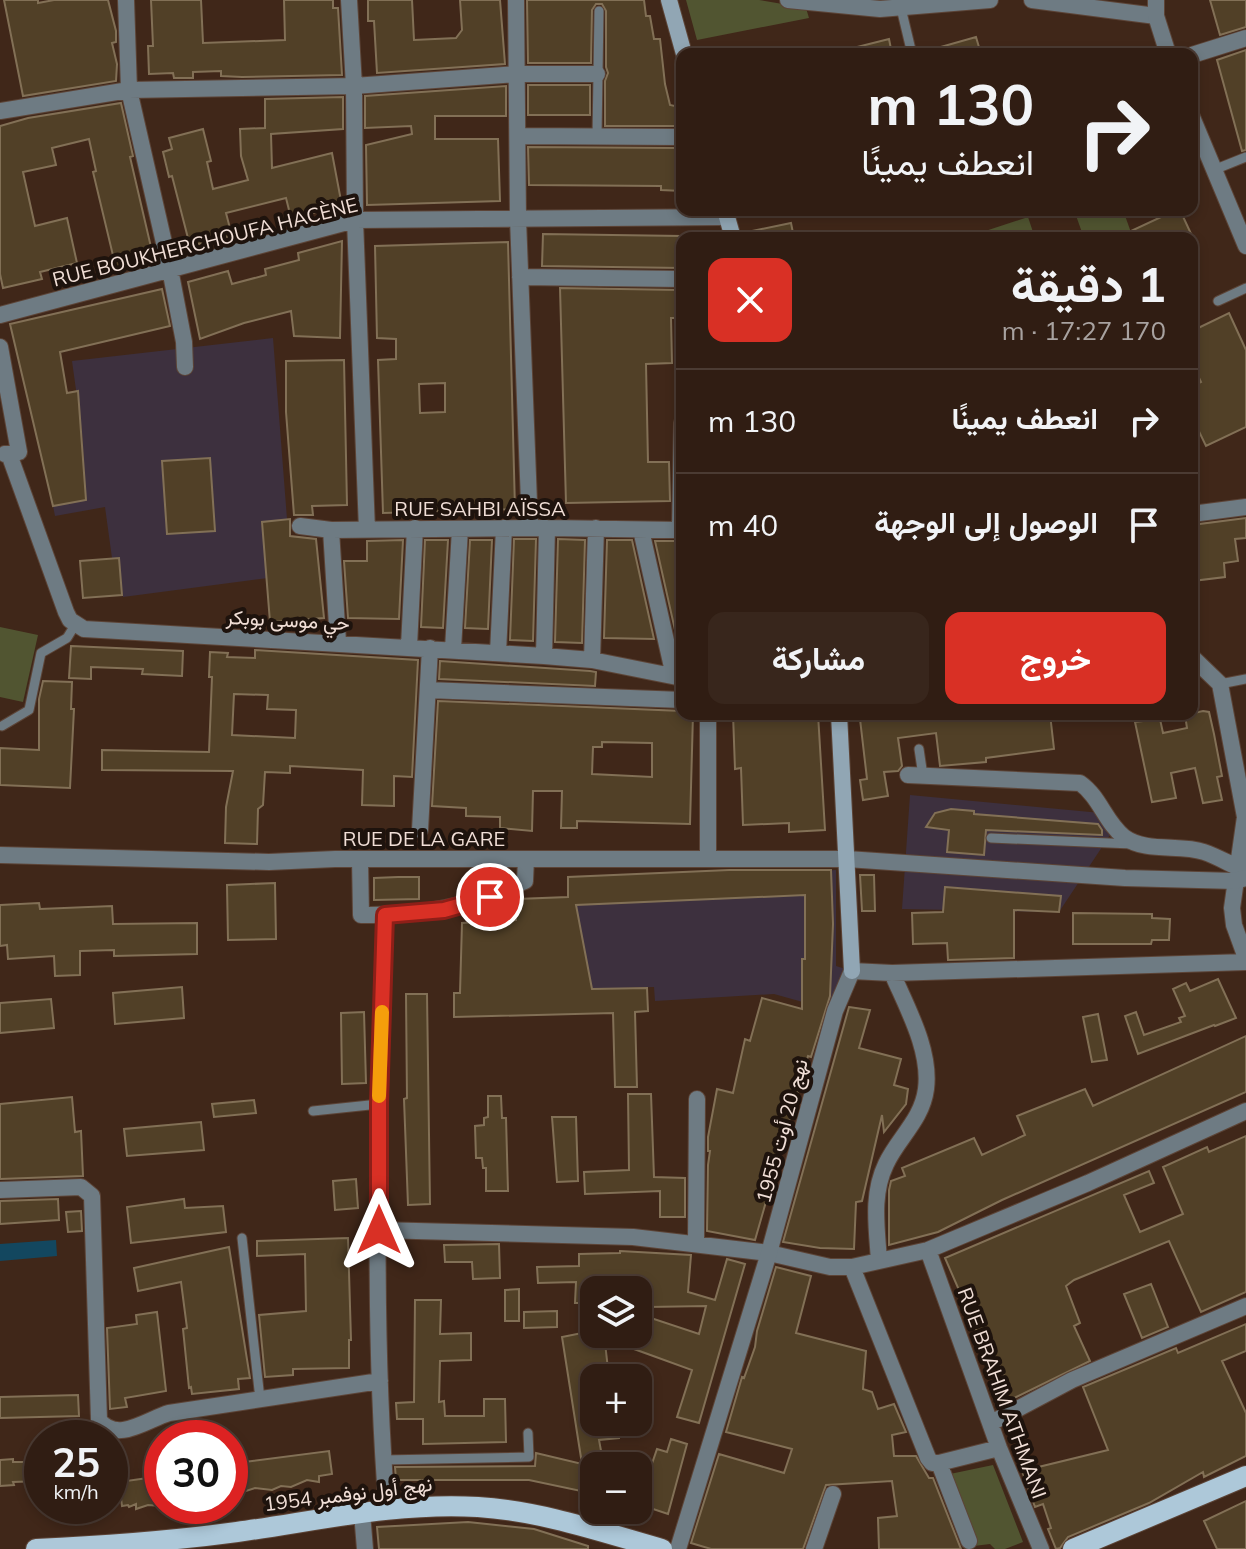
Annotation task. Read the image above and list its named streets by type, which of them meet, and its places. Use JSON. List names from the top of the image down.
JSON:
{
  "streets": {
    "main road": ["نهج 20 أوت 1955", "نهج أول نوفمبر 1954"],
    "street": [
      "RUE BOUKHERCHOUFA HACÈNE",
      "RUE SAHBI AÏSSA",
      "حي موسى بوبكر",
      "RUE DE LA GARE",
      "RUE BRAHIM ATHMANI"
    ]
  },
  "crossings": [
    ["RUE DE LA GARE", "نهج 20 أوت 1955"]
  ],
  "page": {
    "turn": ["130 m", "انعطف يمينًا"],
    "heading": ["1 دقيقة", "170 m · 17:27"],
    "list": [
      {
        "name": "انعطف يمينًا",
        "value": "130 m"
      },
      {
        "name": "الوصول إلى الوجهة",
        "value": "40 m"
      }
    ],
    "buttons": ["خروج", "مشاركة"],
    "map_buttons": ["+", "−"],
    "speed": "25 km/h",
    "limit": "30"
  }
}
